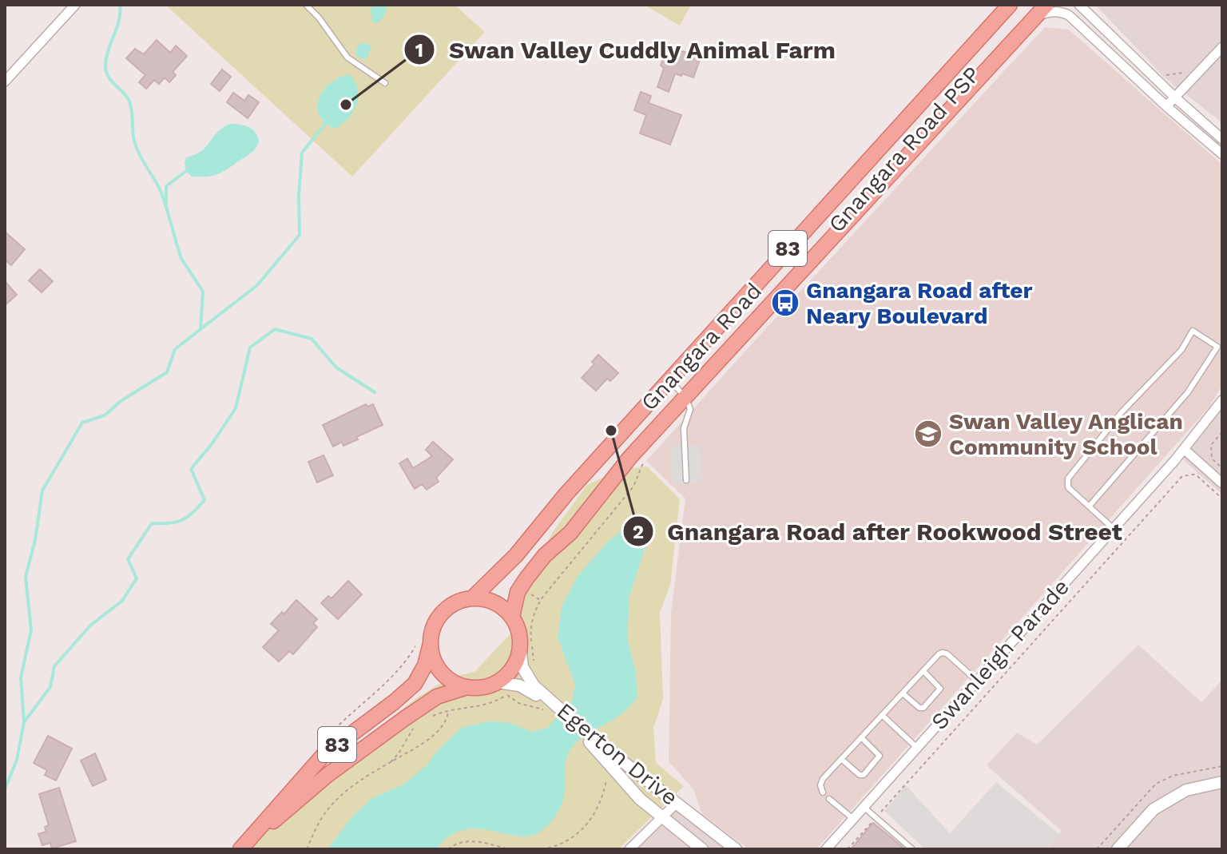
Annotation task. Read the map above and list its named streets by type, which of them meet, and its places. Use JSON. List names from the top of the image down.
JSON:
{
  "streets": {
    "main road": ["83", "Gnangara Road"],
    "street": ["Swanleigh Parade", "Egerton Drive"]
  },
  "crossings": [
    ["83", "Gnangara Road"],
    ["83", "Egerton Drive"],
    ["Gnangara Road", "Egerton Drive"]
  ],
  "places": {
    "other": ["Swan Valley Cuddly Animal Farm", "Gnangara Road after Rookwood Street"],
    "bus stop": ["Gnangara Road after Neary Boulevard"],
    "school or university": ["Swan Valley Anglican Community School"]
  }
}
